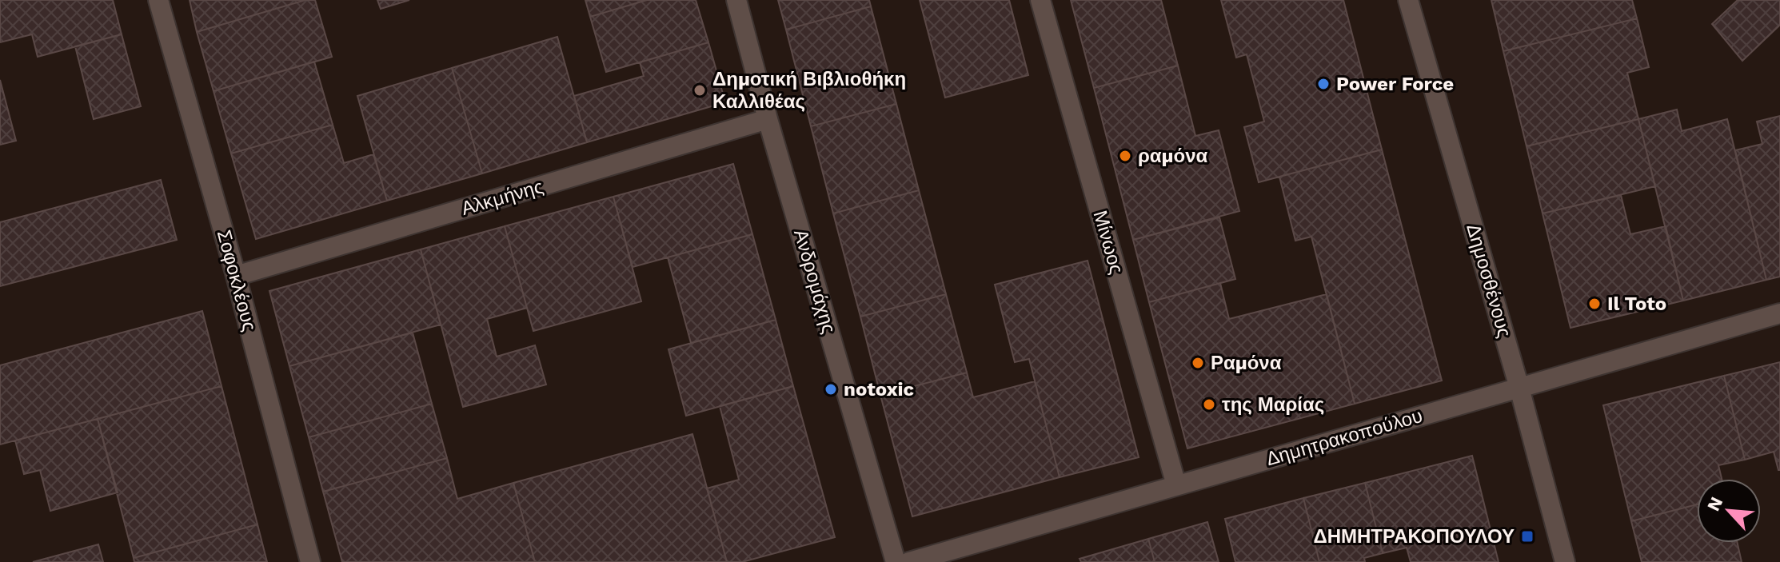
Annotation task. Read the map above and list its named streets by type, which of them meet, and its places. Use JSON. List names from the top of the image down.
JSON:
{
  "streets": {
    "street": [
      "Αλκμήνης",
      "Μίνωος",
      "Σοφοκλέους",
      "Δημοσθένους",
      "Ανδρομάχης",
      "Δημητρακοπούλου"
    ]
  },
  "crossings": [
    ["Αλκμήνης", "Σοφοκλέους"],
    ["Αλκμήνης", "Ανδρομάχης"],
    ["Μίνωος", "Δημητρακοπούλου"],
    ["Δημοσθένους", "Δημητρακοπούλου"]
  ],
  "places": {
    "other": [
      "Power Force",
      "Δημοτική Βιβλιοθήκη Καλλιθέας",
      "ραμόνα",
      "Il Toto",
      "Ραμόνα",
      "notoxic",
      "της Μαρίας"
    ],
    "transit": ["ΔΗΜΗΤΡΑΚΟΠΟΥΛΟΥ"]
  },
  "north": "top left"
}
